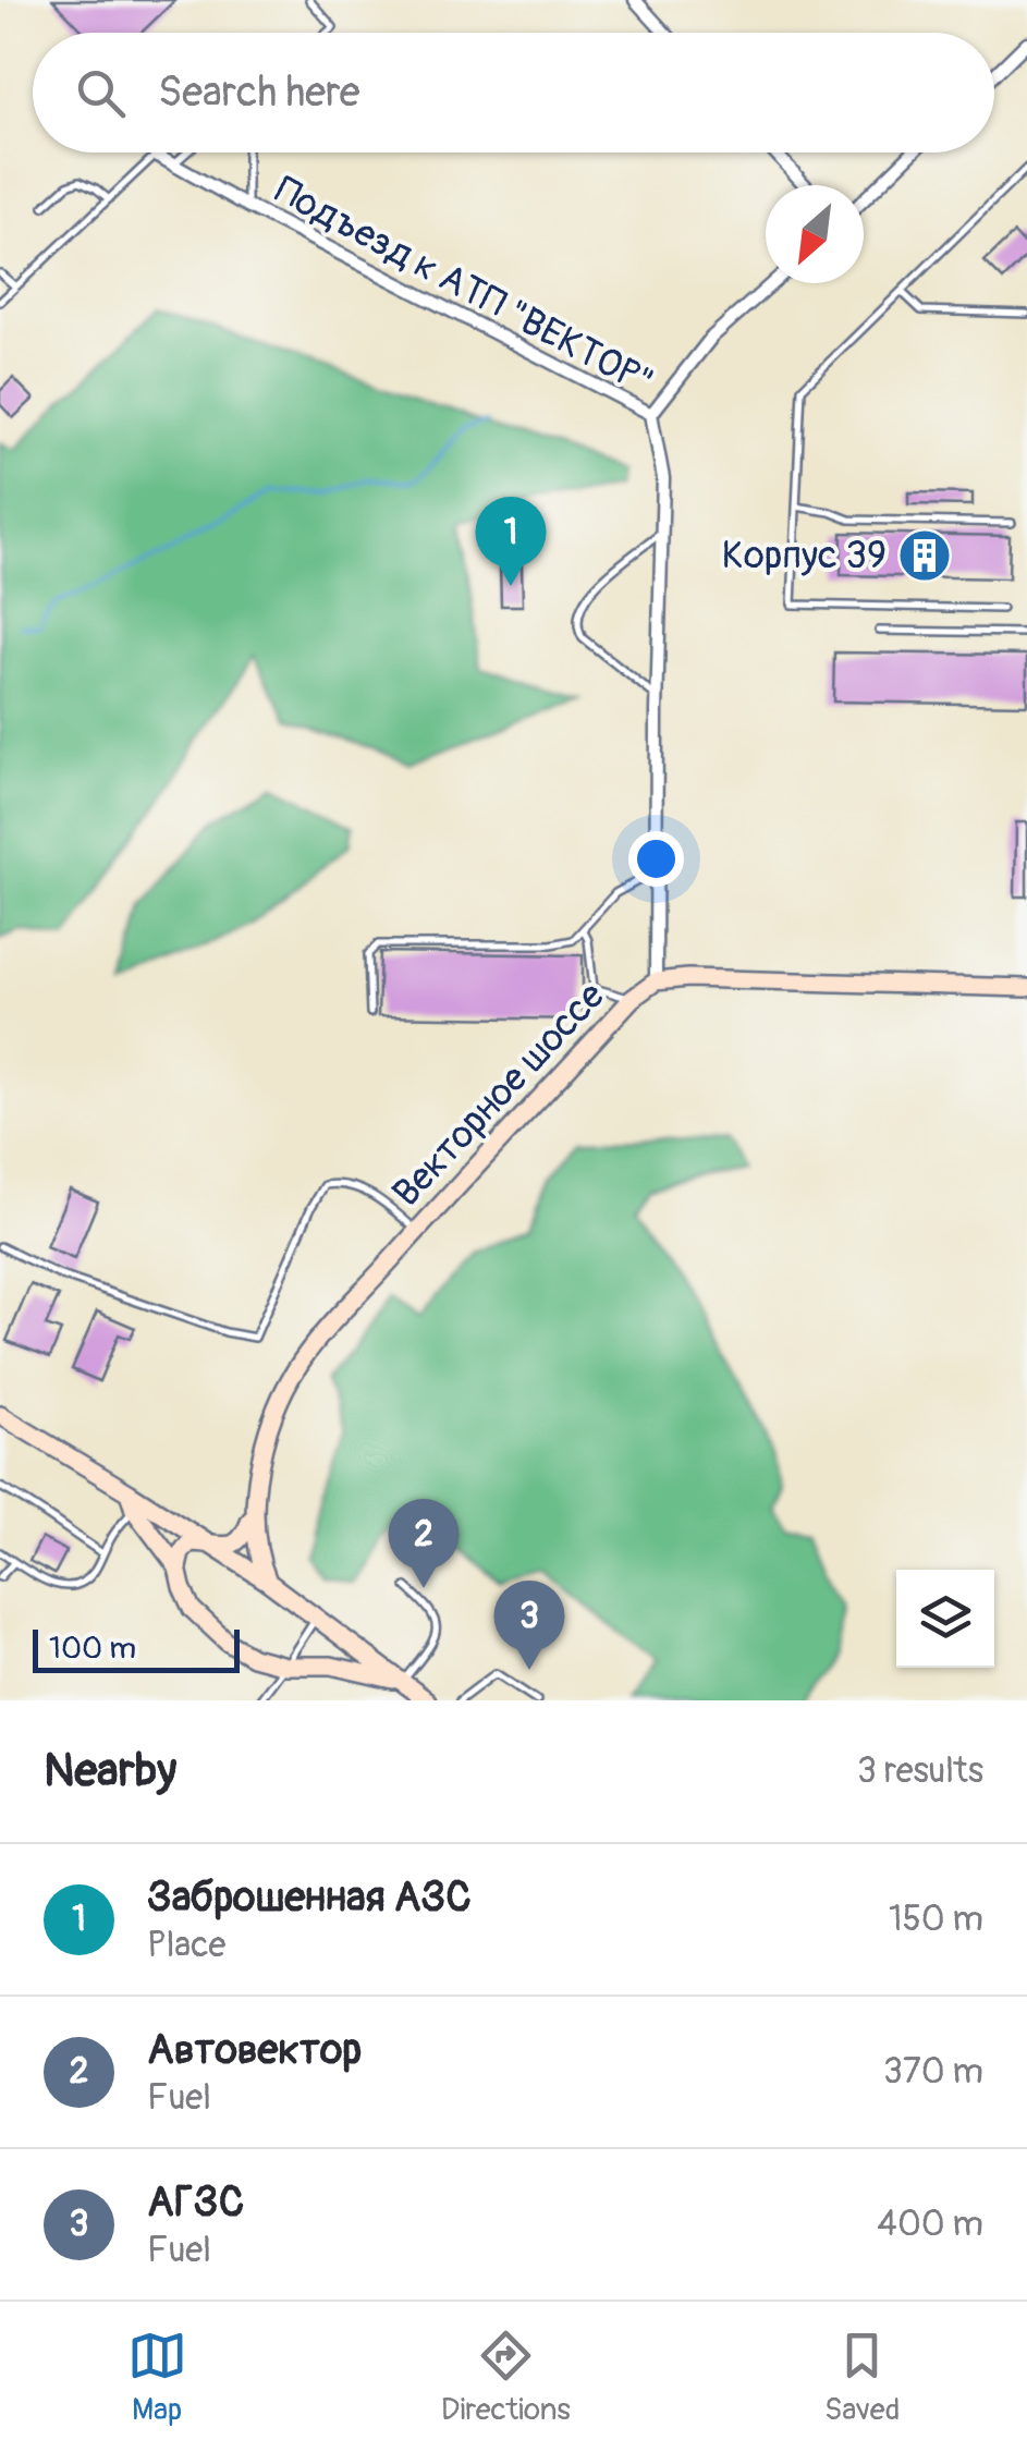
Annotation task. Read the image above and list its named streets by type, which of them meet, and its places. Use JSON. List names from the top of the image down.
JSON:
{
  "streets": {
    "main road": ["Векторное шоссе"],
    "street": ["Подъезд к АТП \"ВЕКТОР\""]
  },
  "crossings": [
    ["Подъезд к АТП \"ВЕКТОР\"", "Векторное шоссе"]
  ],
  "places": {
    "building": ["Корпус 39"]
  },
  "scale_bar": "100 m",
  "north": "bottom left",
  "page": {
    "search": "Search here",
    "pins": ["1", "2", "3"],
    "scale": "100 m",
    "heading": ["Nearby", "3 results"],
    "list": [
      {
        "mark": "1",
        "name": "Заброшенная АЗС",
        "note": "Place",
        "value": "150 m"
      },
      {
        "mark": "2",
        "name": "Автовектор",
        "note": "Fuel",
        "value": "370 m"
      },
      {
        "mark": "3",
        "name": "АГЗС",
        "note": "Fuel",
        "value": "400 m"
      }
    ],
    "nav": ["Map", "Directions", "Saved"]
  }
}
